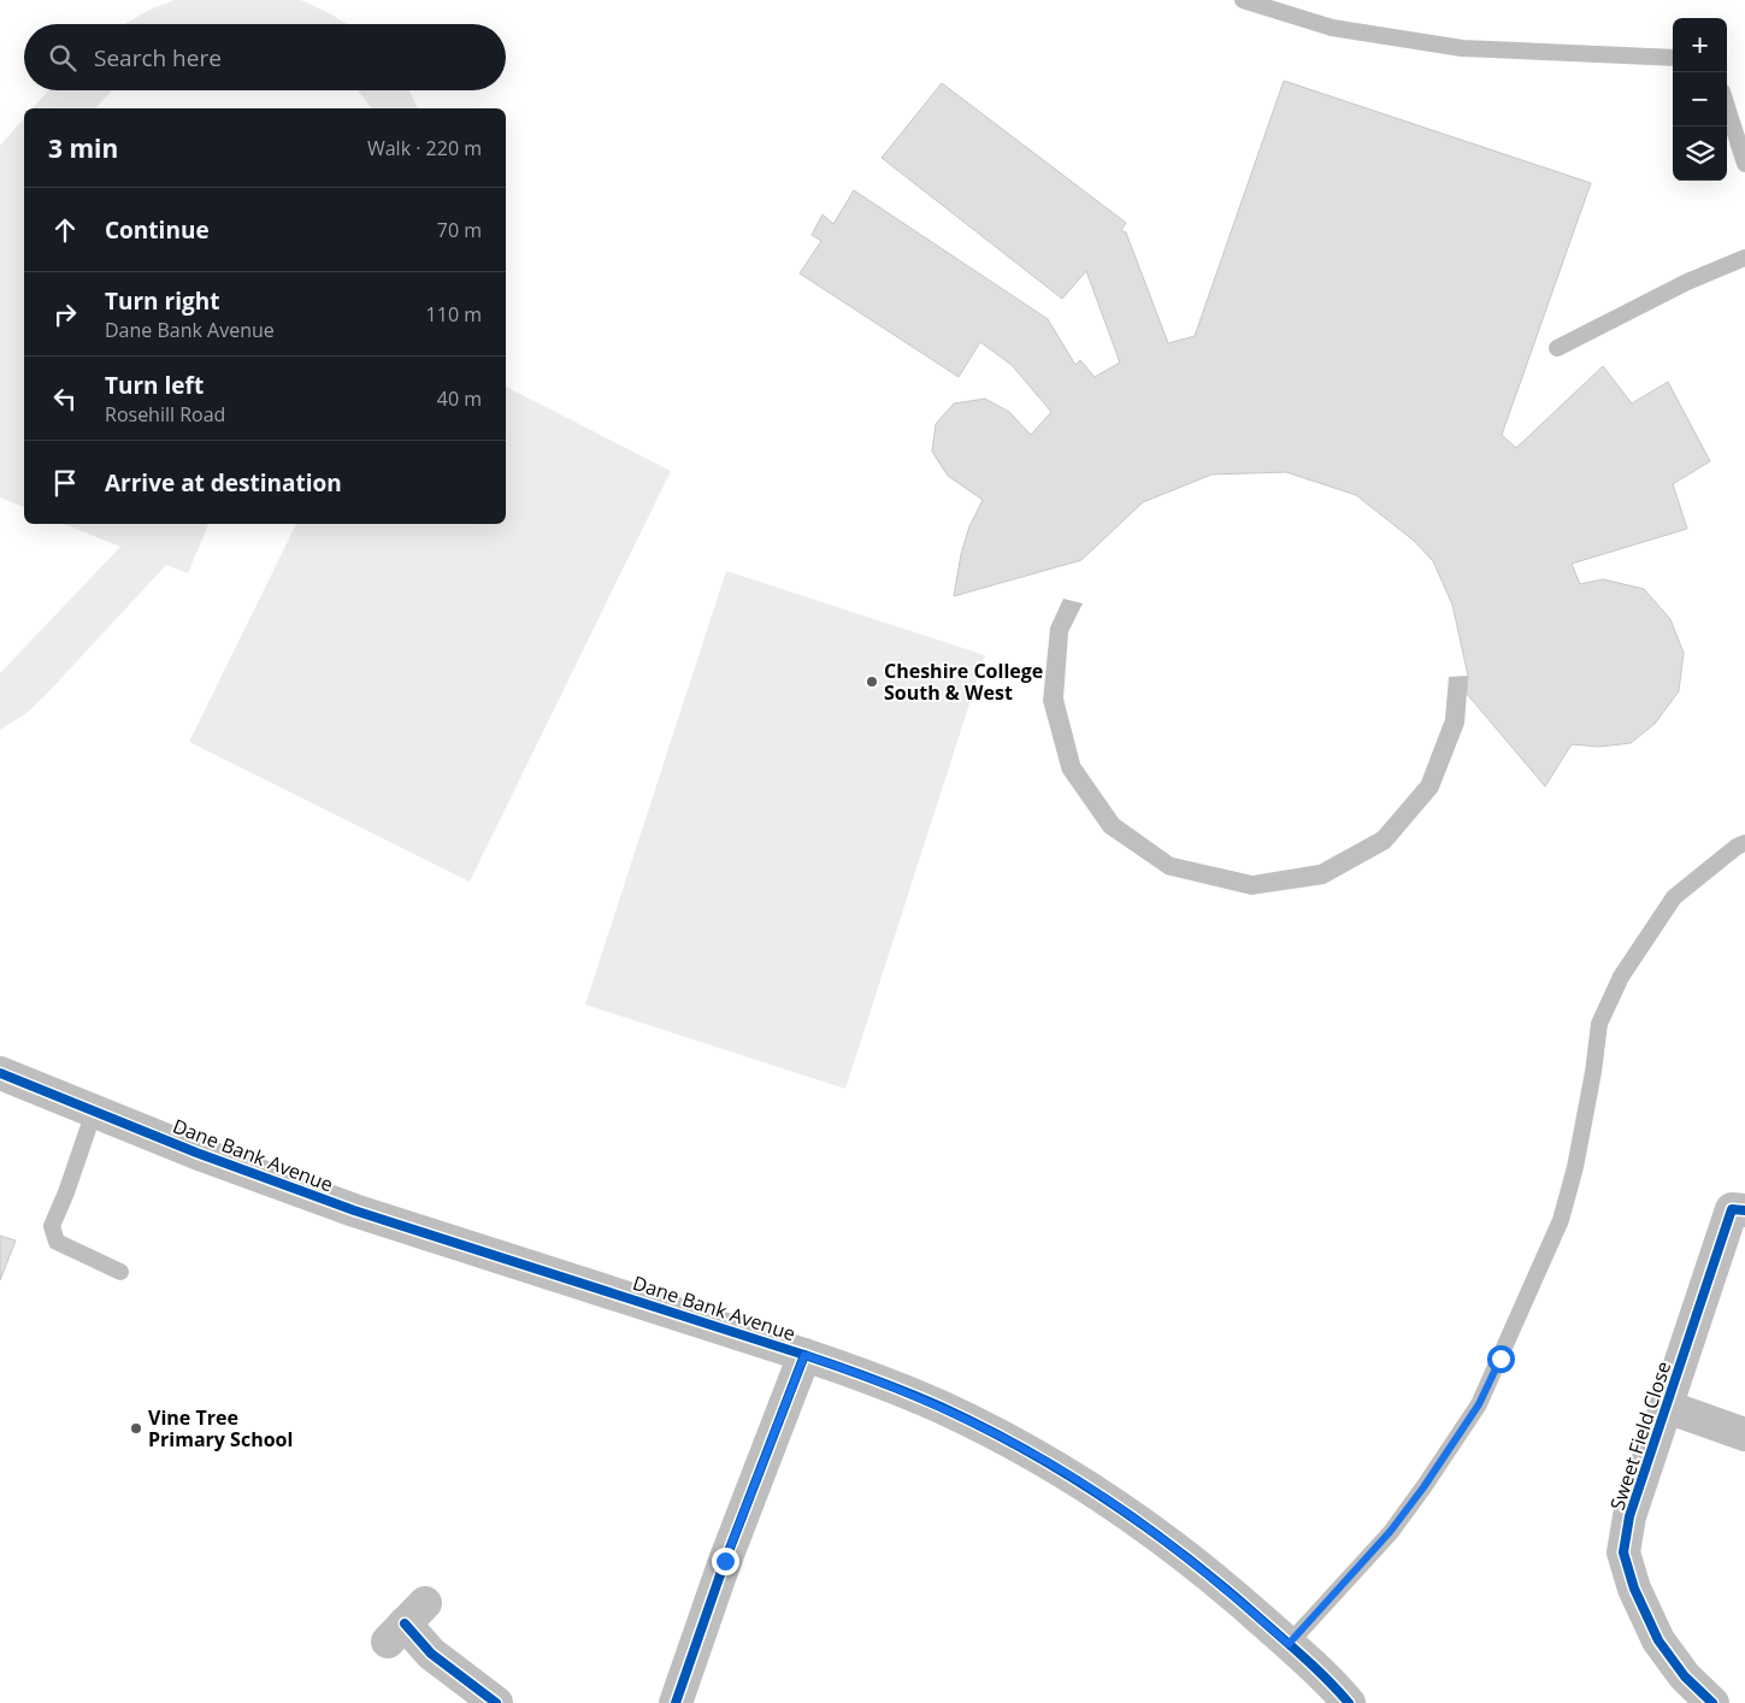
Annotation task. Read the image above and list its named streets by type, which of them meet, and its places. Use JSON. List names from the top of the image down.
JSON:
{
  "streets": {
    "street": ["Dane Bank Avenue", "Sweet Field Close"]
  },
  "places": ["Cheshire College South & West", "Vine Tree Primary School"],
  "page": {
    "map_buttons": ["+", "−"],
    "search": "Search here",
    "heading": ["3 min", "Walk · 220 m"],
    "list": [
      ["Continue", "70 m"],
      ["Turn right", "Dane Bank Avenue", "110 m"],
      ["Turn left", "Rosehill Road", "40 m"],
      "Arrive at destination"
    ]
  }
}
